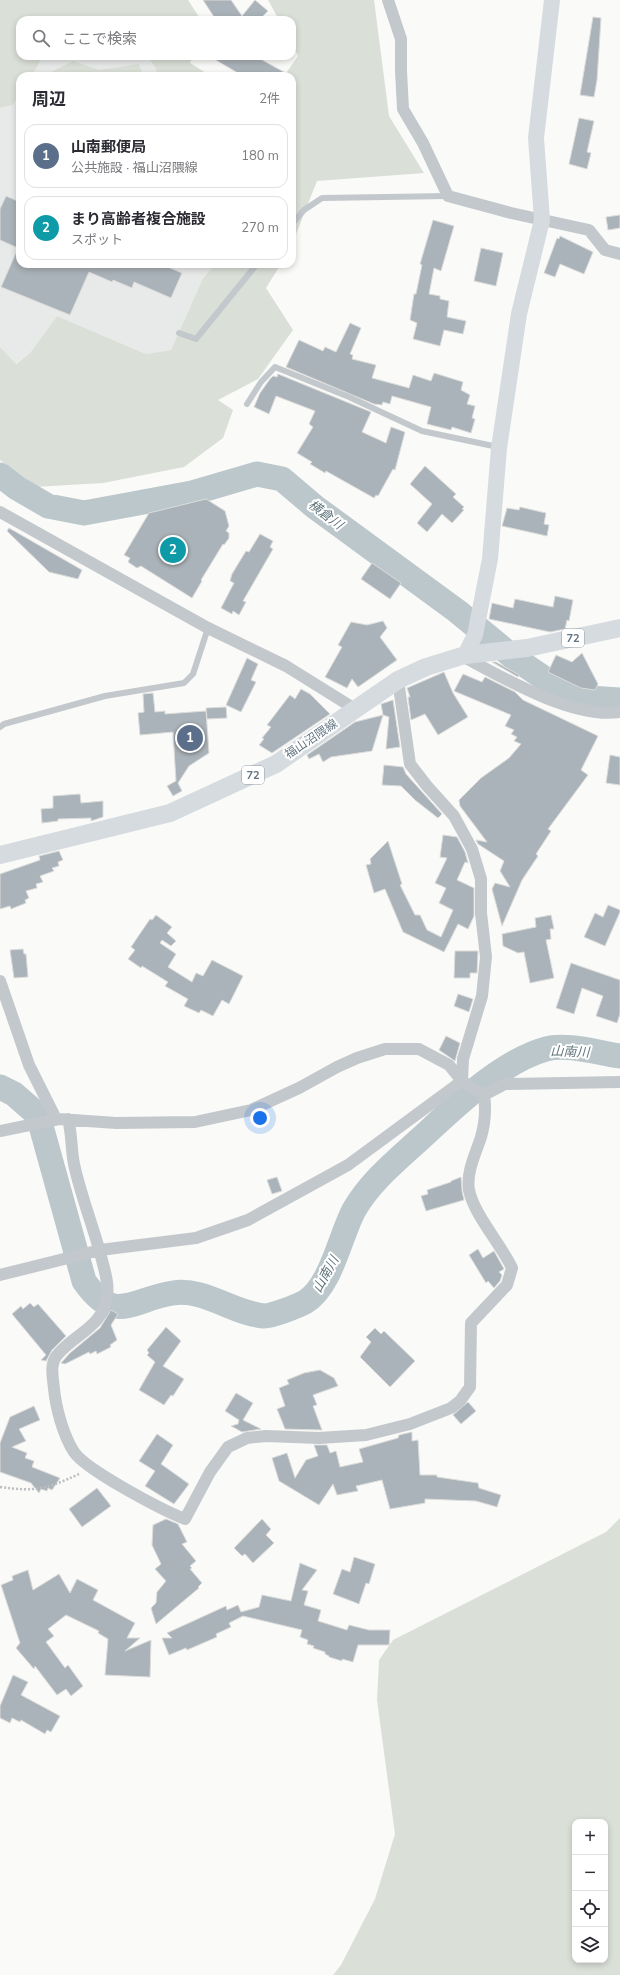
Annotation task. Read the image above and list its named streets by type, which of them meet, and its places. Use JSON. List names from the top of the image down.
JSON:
{
  "streets": {
    "main road": ["72", "福山沼隈線"]
  },
  "water": ["横倉川", "山南川"],
  "page": {
    "search": "ここで検索",
    "heading": ["周辺", "2件"],
    "list": [
      {
        "mark": "1",
        "name": "山南郵便局",
        "note": "公共施設 · 福山沼隈線",
        "value": "180 m"
      },
      {
        "mark": "2",
        "name": "まり高齢者複合施設",
        "note": "スポット",
        "value": "270 m"
      }
    ],
    "pins": ["2", "1"],
    "map_buttons": ["+", "−"]
  }
}
